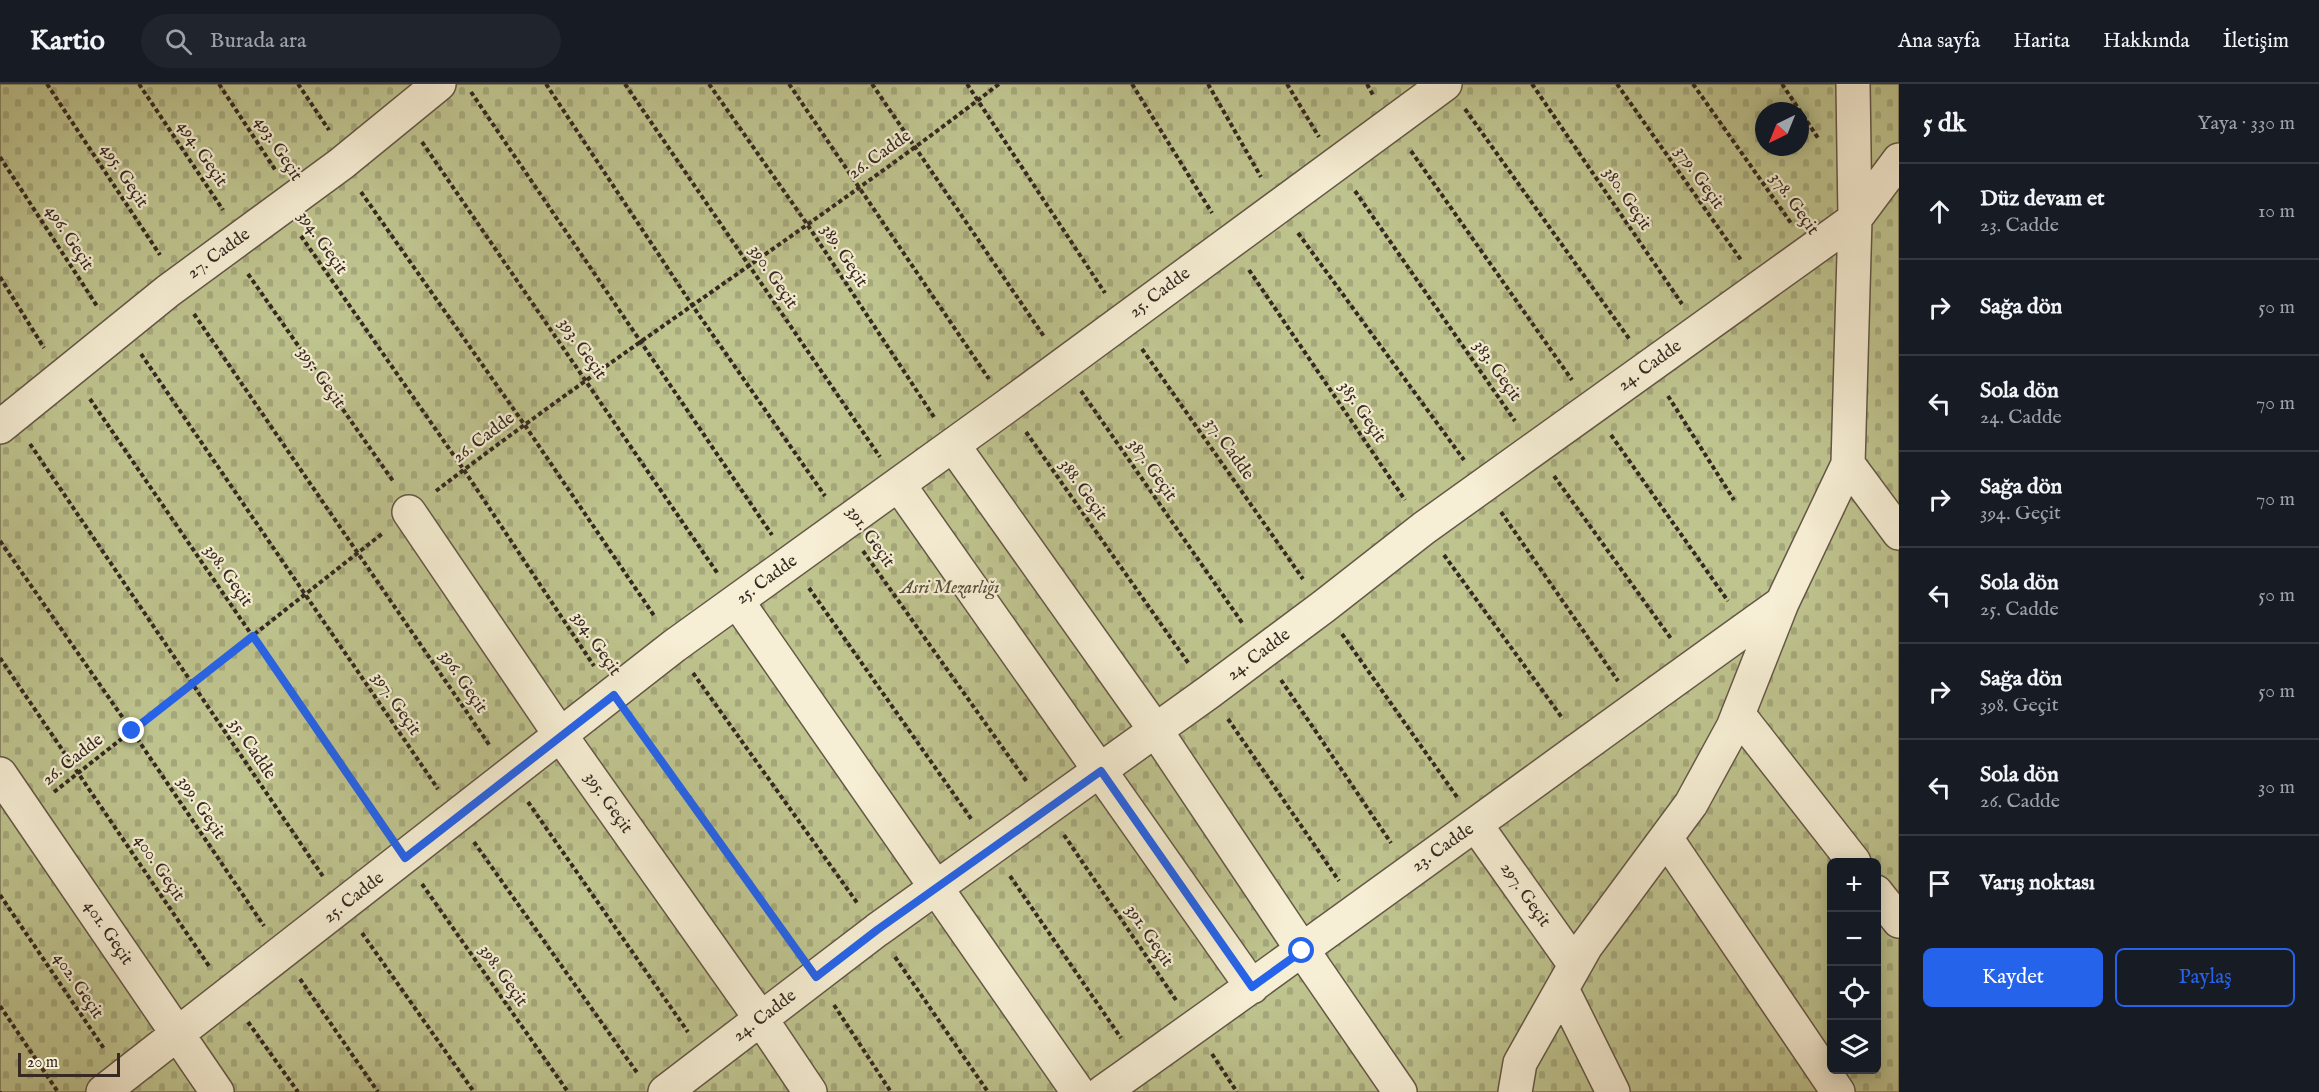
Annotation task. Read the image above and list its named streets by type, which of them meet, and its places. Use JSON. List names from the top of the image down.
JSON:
{
  "streets": {
    "lane": [
      "27. Cadde",
      "25. Cadde",
      "24. Cadde",
      "395. Geçit",
      "23. Cadde",
      "297. Geçit",
      "401. Geçit"
    ],
    "path": [
      "493. Geçit",
      "494. Geçit",
      "26. Cadde",
      "495. Geçit",
      "379. Geçit",
      "380. Geçit",
      "378. Geçit",
      "496. Geçit",
      "394. Geçit",
      "389. Geçit",
      "390. Geçit",
      "393. Geçit",
      "383. Geçit",
      "385. Geçit",
      "37. Cadde",
      "387. Geçit",
      "388. Geçit",
      "391. Geçit",
      "398. Geçit",
      "396. Geçit",
      "397. Geçit",
      "35. Cadde",
      "399. Geçit",
      "400. Geçit",
      "402. Geçit"
    ]
  },
  "crossings": [
    ["493. Geçit", "394. Geçit"],
    ["493. Geçit", "27. Cadde"],
    ["494. Geçit", "27. Cadde"],
    ["494. Geçit", "395. Geçit"],
    ["26. Cadde", "394. Geçit"],
    ["26. Cadde", "389. Geçit"],
    ["26. Cadde", "390. Geçit"],
    ["26. Cadde", "393. Geçit"],
    ["26. Cadde", "395. Geçit"],
    ["26. Cadde", "37. Cadde"],
    ["26. Cadde", "387. Geçit"],
    ["26. Cadde", "388. Geçit"],
    ["26. Cadde", "391. Geçit"],
    ["26. Cadde", "398. Geçit"],
    ["26. Cadde", "396. Geçit"],
    ["26. Cadde", "397. Geçit"],
    ["26. Cadde", "35. Cadde"],
    ["26. Cadde", "399. Geçit"],
    ["26. Cadde", "400. Geçit"],
    ["26. Cadde", "401. Geçit"],
    ["495. Geçit", "27. Cadde"],
    ["495. Geçit", "396. Geçit"],
    ["379. Geçit", "24. Cadde"],
    ["380. Geçit", "24. Cadde"],
    ["378. Geçit", "24. Cadde"],
    ["496. Geçit", "27. Cadde"],
    ["496. Geçit", "397. Geçit"],
    ["394. Geçit", "27. Cadde"],
    ["394. Geçit", "25. Cadde"],
    ["394. Geçit", "24. Cadde"],
    ["27. Cadde", "393. Geçit"],
    ["27. Cadde", "395. Geçit"],
    ["27. Cadde", "398. Geçit"],
    ["27. Cadde", "396. Geçit"],
    ["27. Cadde", "397. Geçit"],
    ["27. Cadde", "35. Cadde"],
    ["389. Geçit", "25. Cadde"],
    ["390. Geçit", "25. Cadde"],
    ["25. Cadde", "393. Geçit"],
    ["25. Cadde", "383. Geçit"],
    ["25. Cadde", "395. Geçit"],
    ["25. Cadde", "385. Geçit"],
    ["25. Cadde", "37. Cadde"],
    ["25. Cadde", "387. Geçit"],
    ["25. Cadde", "388. Geçit"],
    ["25. Cadde", "391. Geçit"],
    ["25. Cadde", "398. Geçit"],
    ["25. Cadde", "396. Geçit"],
    ["25. Cadde", "397. Geçit"],
    ["25. Cadde", "35. Cadde"],
    ["25. Cadde", "399. Geçit"],
    ["25. Cadde", "400. Geçit"],
    ["25. Cadde", "401. Geçit"],
    ["25. Cadde", "402. Geçit"],
    ["24. Cadde", "383. Geçit"],
    ["24. Cadde", "395. Geçit"],
    ["24. Cadde", "385. Geçit"],
    ["24. Cadde", "37. Cadde"],
    ["24. Cadde", "387. Geçit"],
    ["24. Cadde", "388. Geçit"],
    ["24. Cadde", "391. Geçit"],
    ["24. Cadde", "396. Geçit"],
    ["24. Cadde", "397. Geçit"],
    ["383. Geçit", "23. Cadde"],
    ["385. Geçit", "23. Cadde"],
    ["37. Cadde", "23. Cadde"],
    ["37. Cadde", "297. Geçit"],
    ["387. Geçit", "23. Cadde"],
    ["388. Geçit", "23. Cadde"],
    ["391. Geçit", "23. Cadde"],
    ["23. Cadde", "297. Geçit"]
  ],
  "parks": ["Asri Mezarlığı"],
  "scale_bar": "20 m",
  "north": "bottom left",
  "page": {
    "header": "Kartio",
    "search": "Burada ara",
    "nav": [
      "Ana sayfa",
      "Harita",
      "Hakkında",
      "İletişim"
    ],
    "heading": ["5 dk", "Yaya · 330 m"],
    "list": [
      ["Düz devam et", "23. Cadde", "10 m"],
      ["Sağa dön", "50 m"],
      ["Sola dön", "24. Cadde", "70 m"],
      ["Sağa dön", "394. Geçit", "70 m"],
      ["Sola dön", "25. Cadde", "50 m"],
      ["Sağa dön", "398. Geçit", "50 m"],
      ["Sola dön", "26. Cadde", "30 m"],
      "Varış noktası"
    ],
    "map_buttons": ["+", "−"],
    "buttons": ["Kaydet", "Paylaş"],
    "scale": "20 m"
  }
}
